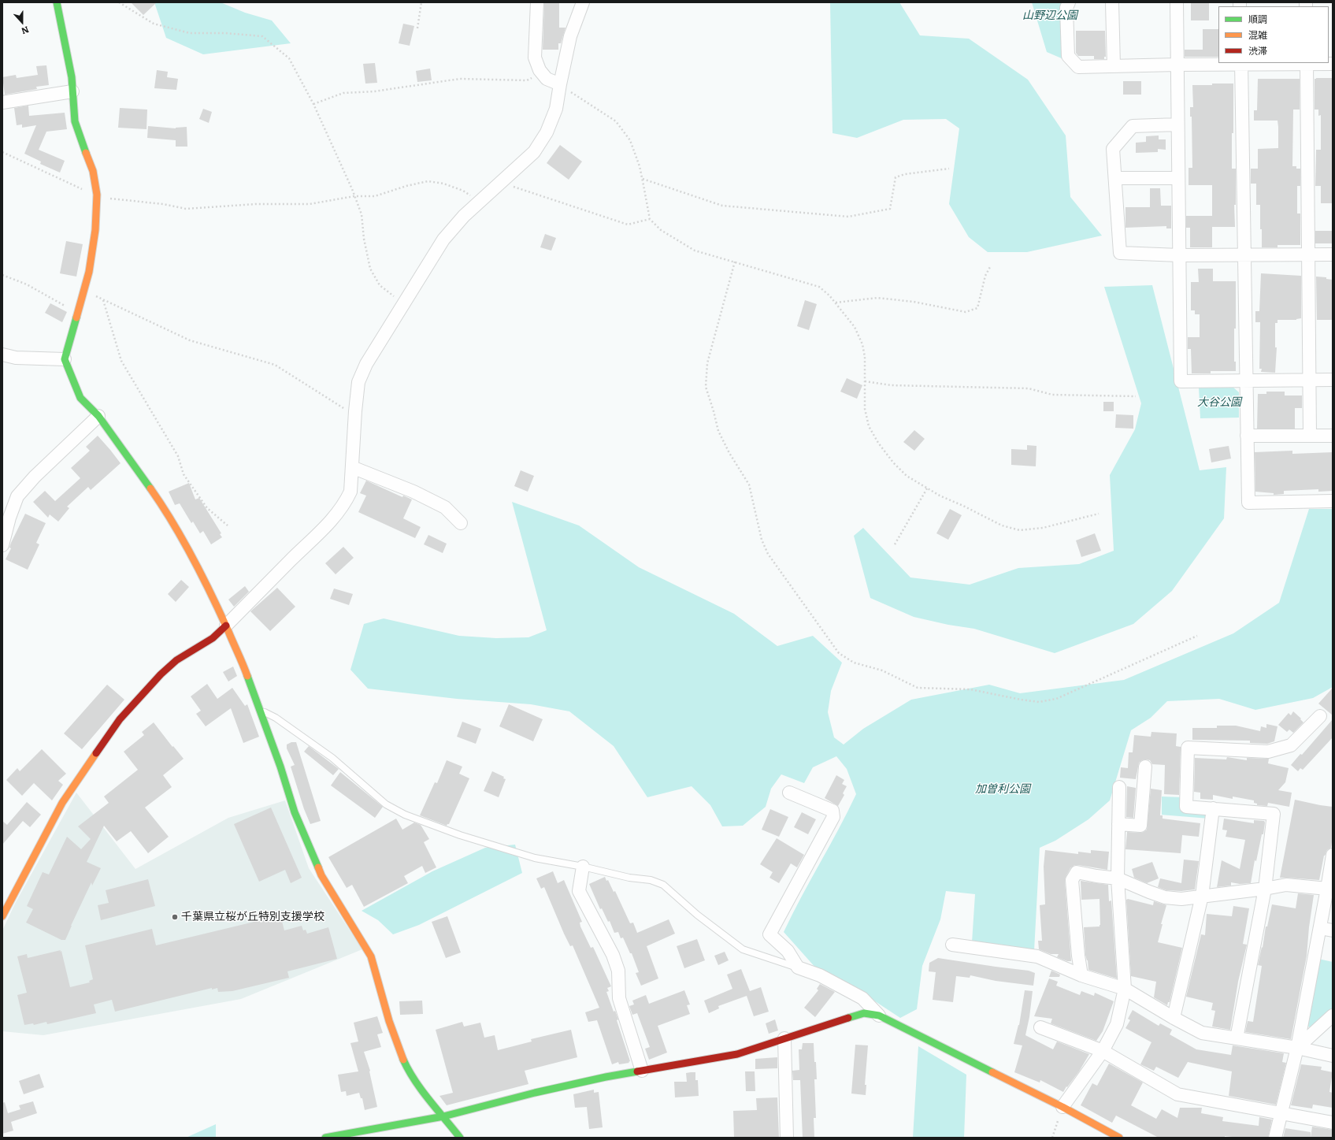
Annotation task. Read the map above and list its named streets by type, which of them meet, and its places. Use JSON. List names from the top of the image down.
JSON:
{
  "parks": ["山野辺公園", "大谷公園", "加曽利公園"],
  "places": ["千葉県立桜が丘特別支援学校"],
  "legend": ["順調", "混雑", "渋滞"],
  "north": "bottom"
}
